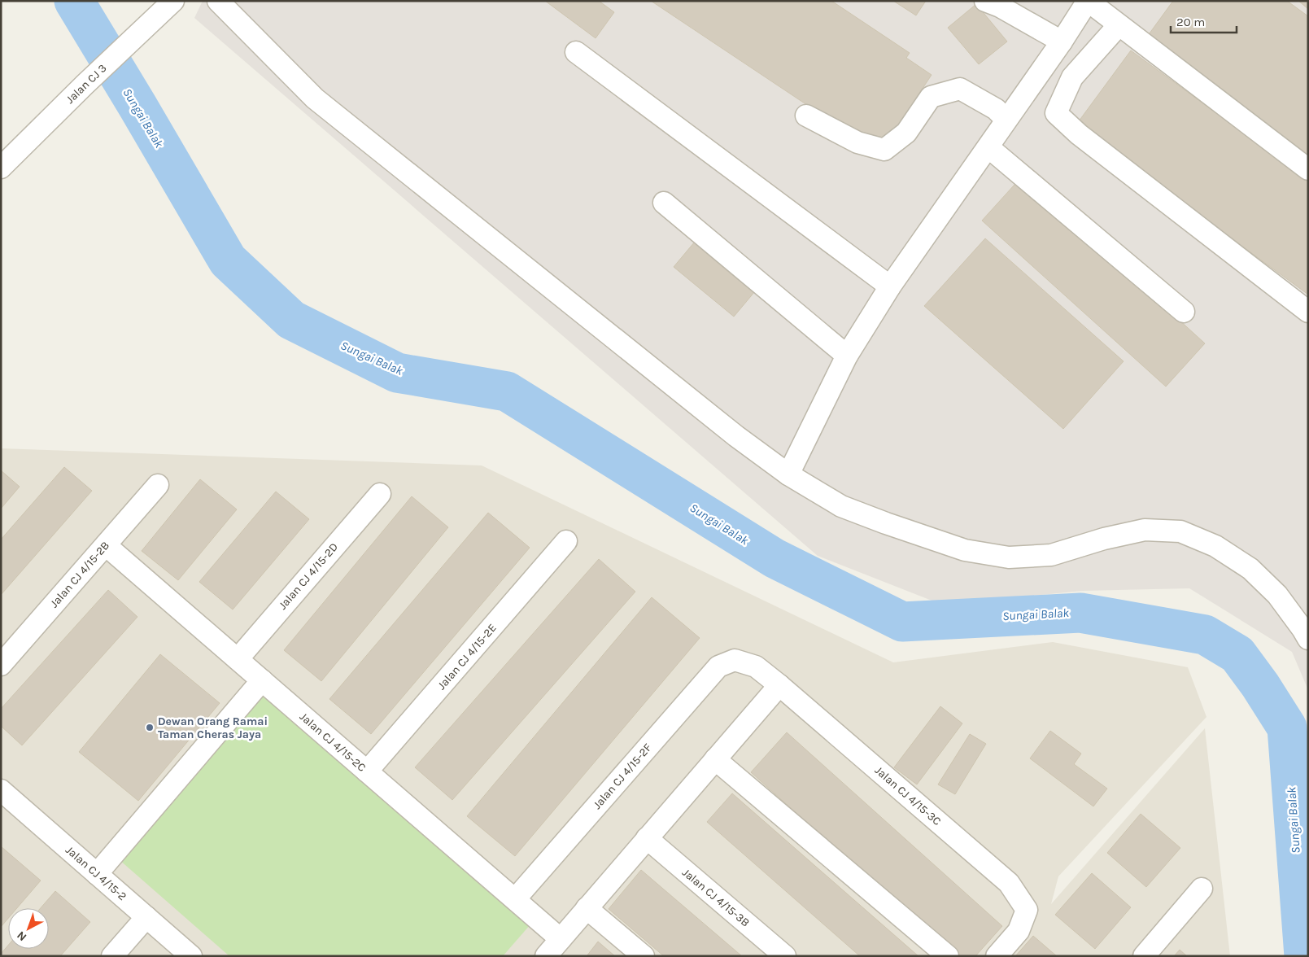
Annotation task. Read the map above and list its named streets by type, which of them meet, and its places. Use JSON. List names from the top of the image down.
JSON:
{
  "streets": {
    "street": [
      "Jalan CJ 3",
      "Jalan CJ 4/15-2B",
      "Jalan CJ 4/15-2D",
      "Jalan CJ 4/15-2E",
      "Jalan CJ 4/15-2C",
      "Jalan CJ 4/15-2F",
      "Jalan CJ 4/15-3C",
      "Jalan CJ 4/15-2",
      "Jalan CJ 4/15-3B"
    ]
  },
  "crossings": [
    ["Jalan CJ 4/15-2B", "Jalan CJ 4/15-2C"],
    ["Jalan CJ 4/15-2D", "Jalan CJ 4/15-2C"],
    ["Jalan CJ 4/15-2E", "Jalan CJ 4/15-2C"],
    ["Jalan CJ 4/15-2C", "Jalan CJ 4/15-2F"],
    ["Jalan CJ 4/15-2F", "Jalan CJ 4/15-3C"]
  ],
  "water": ["Sungai Balak"],
  "places": ["Dewan Orang Ramai Taman Cheras Jaya"],
  "scale_bar": "20 m",
  "north": "bottom left"
}
